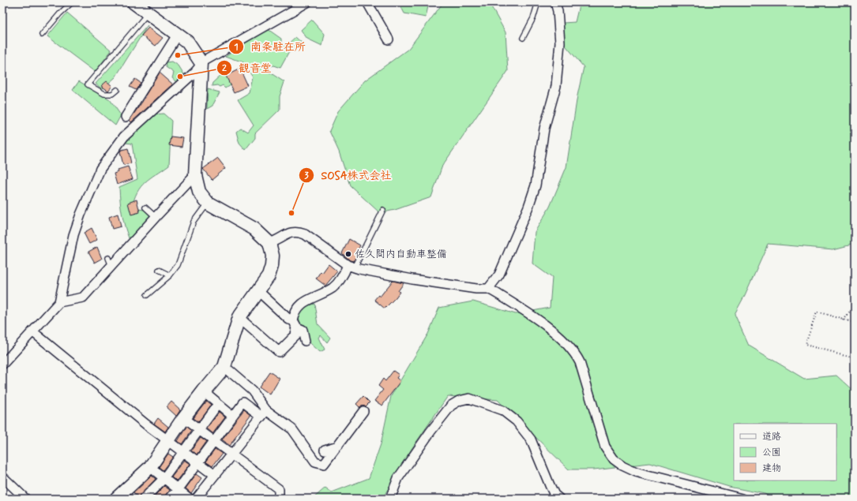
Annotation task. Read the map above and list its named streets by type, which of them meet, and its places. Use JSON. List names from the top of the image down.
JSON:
{
  "places": [
    "南条駐在所",
    "観音堂",
    "SOSA株式会社",
    "佐久間内自動車整備"
  ],
  "legend": ["道路", "公園", "建物"]
}
